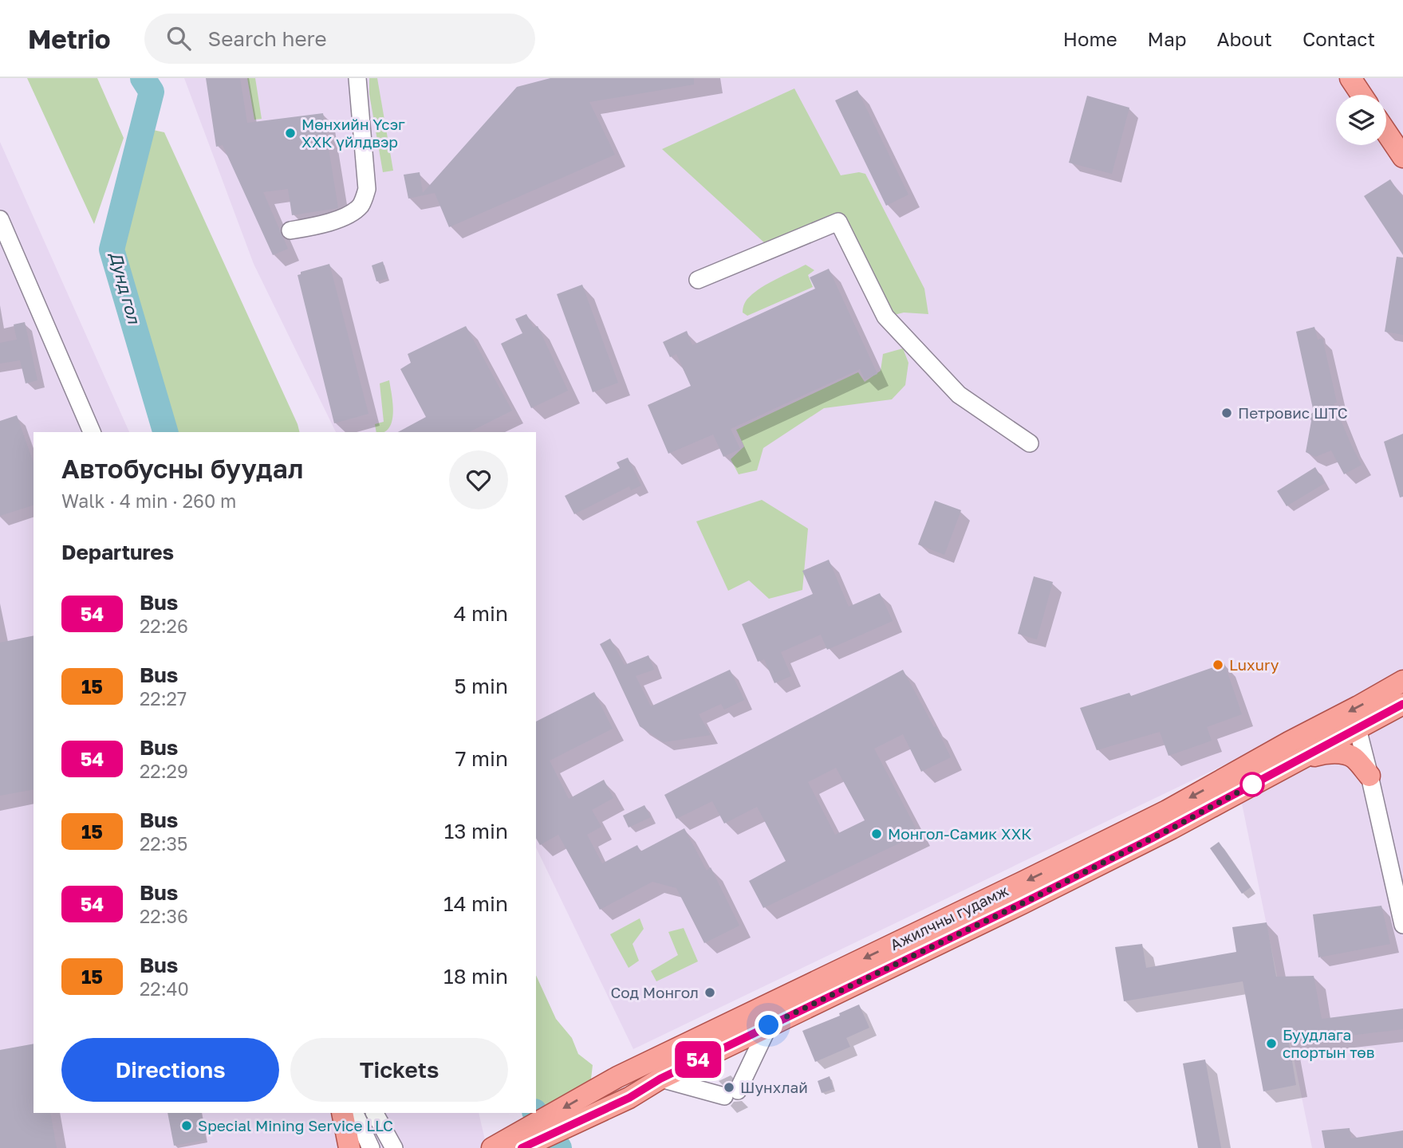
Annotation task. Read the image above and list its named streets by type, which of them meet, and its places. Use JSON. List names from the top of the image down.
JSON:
{
  "streets": {
    "main road": ["Ажилчны гудамж"]
  },
  "water": ["Дунд гол"],
  "places": [
    "Мөнхийн Үсэг ХХК үйлдвэр",
    "Петровис ШТС",
    "Luxury",
    "Монгол-Самик ХХК",
    "Сод Монгол",
    "Буудлага спортын төв",
    "Шунхлай",
    "Special Mining Service LLC"
  ],
  "lines": ["bus line 54"],
  "page": {
    "header": "Metrio",
    "search": "Search here",
    "nav": [
      "Home",
      "Map",
      "About",
      "Contact"
    ],
    "on_map": "54",
    "heading": [
      ["Автобусны буудал", "Walk · 4 min · 260 m"],
      "Departures"
    ],
    "list": [
      {
        "mark": "54",
        "name": "Bus",
        "note": "22:26",
        "value": "4 min"
      },
      {
        "mark": "15",
        "name": "Bus",
        "note": "22:27",
        "value": "5 min"
      },
      {
        "mark": "54",
        "name": "Bus",
        "note": "22:29",
        "value": "7 min"
      },
      {
        "mark": "15",
        "name": "Bus",
        "note": "22:35",
        "value": "13 min"
      },
      {
        "mark": "54",
        "name": "Bus",
        "note": "22:36",
        "value": "14 min"
      },
      {
        "mark": "15",
        "name": "Bus",
        "note": "22:40",
        "value": "18 min"
      }
    ],
    "buttons": ["Directions", "Tickets"]
  }
}
